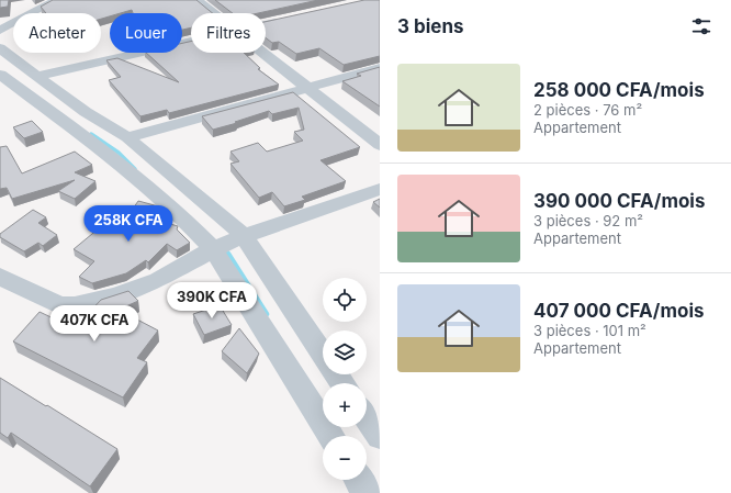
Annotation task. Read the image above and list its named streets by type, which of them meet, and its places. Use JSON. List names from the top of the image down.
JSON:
{
  "page": {
    "heading": "3 biens",
    "chip": ["Acheter", "Louer", "Filtres"],
    "list": [
      {
        "name": "258 000 CFA/mois",
        "note": "2 pièces · 76 m² · Appartement"
      },
      {
        "name": "390 000 CFA/mois",
        "note": "3 pièces · 92 m² · Appartement"
      },
      {
        "name": "407 000 CFA/mois",
        "note": "3 pièces · 101 m² · Appartement"
      }
    ],
    "price": ["258K CFA", "390K CFA", "407K CFA"],
    "map_buttons": ["+", "−"]
  }
}
